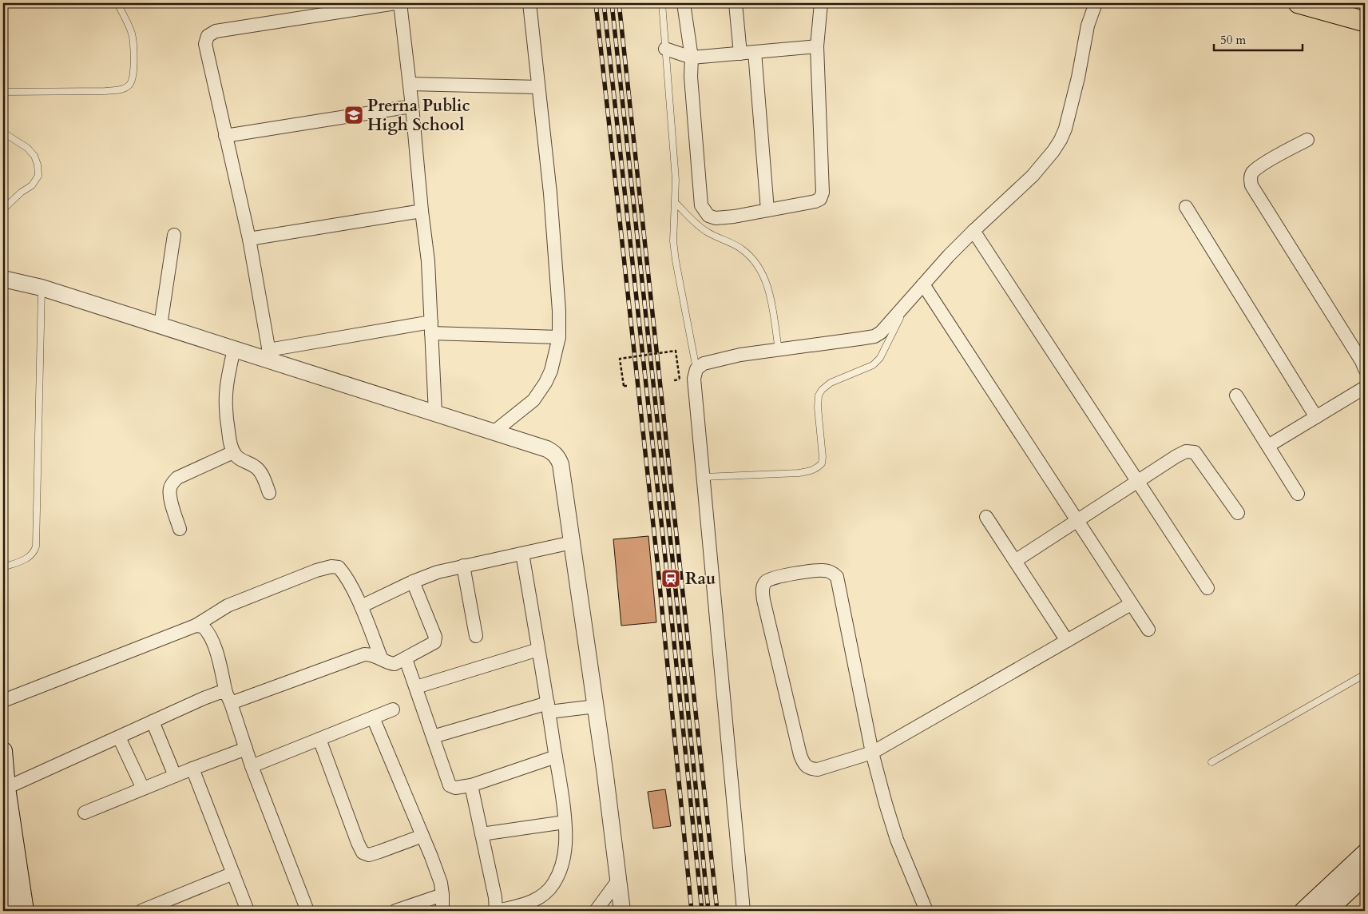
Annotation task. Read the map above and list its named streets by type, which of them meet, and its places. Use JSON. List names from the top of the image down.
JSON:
{
  "places": {
    "school or university": ["Prerna Public High School"],
    "station": ["Rau"]
  },
  "scale_bar": "50 m"
}
